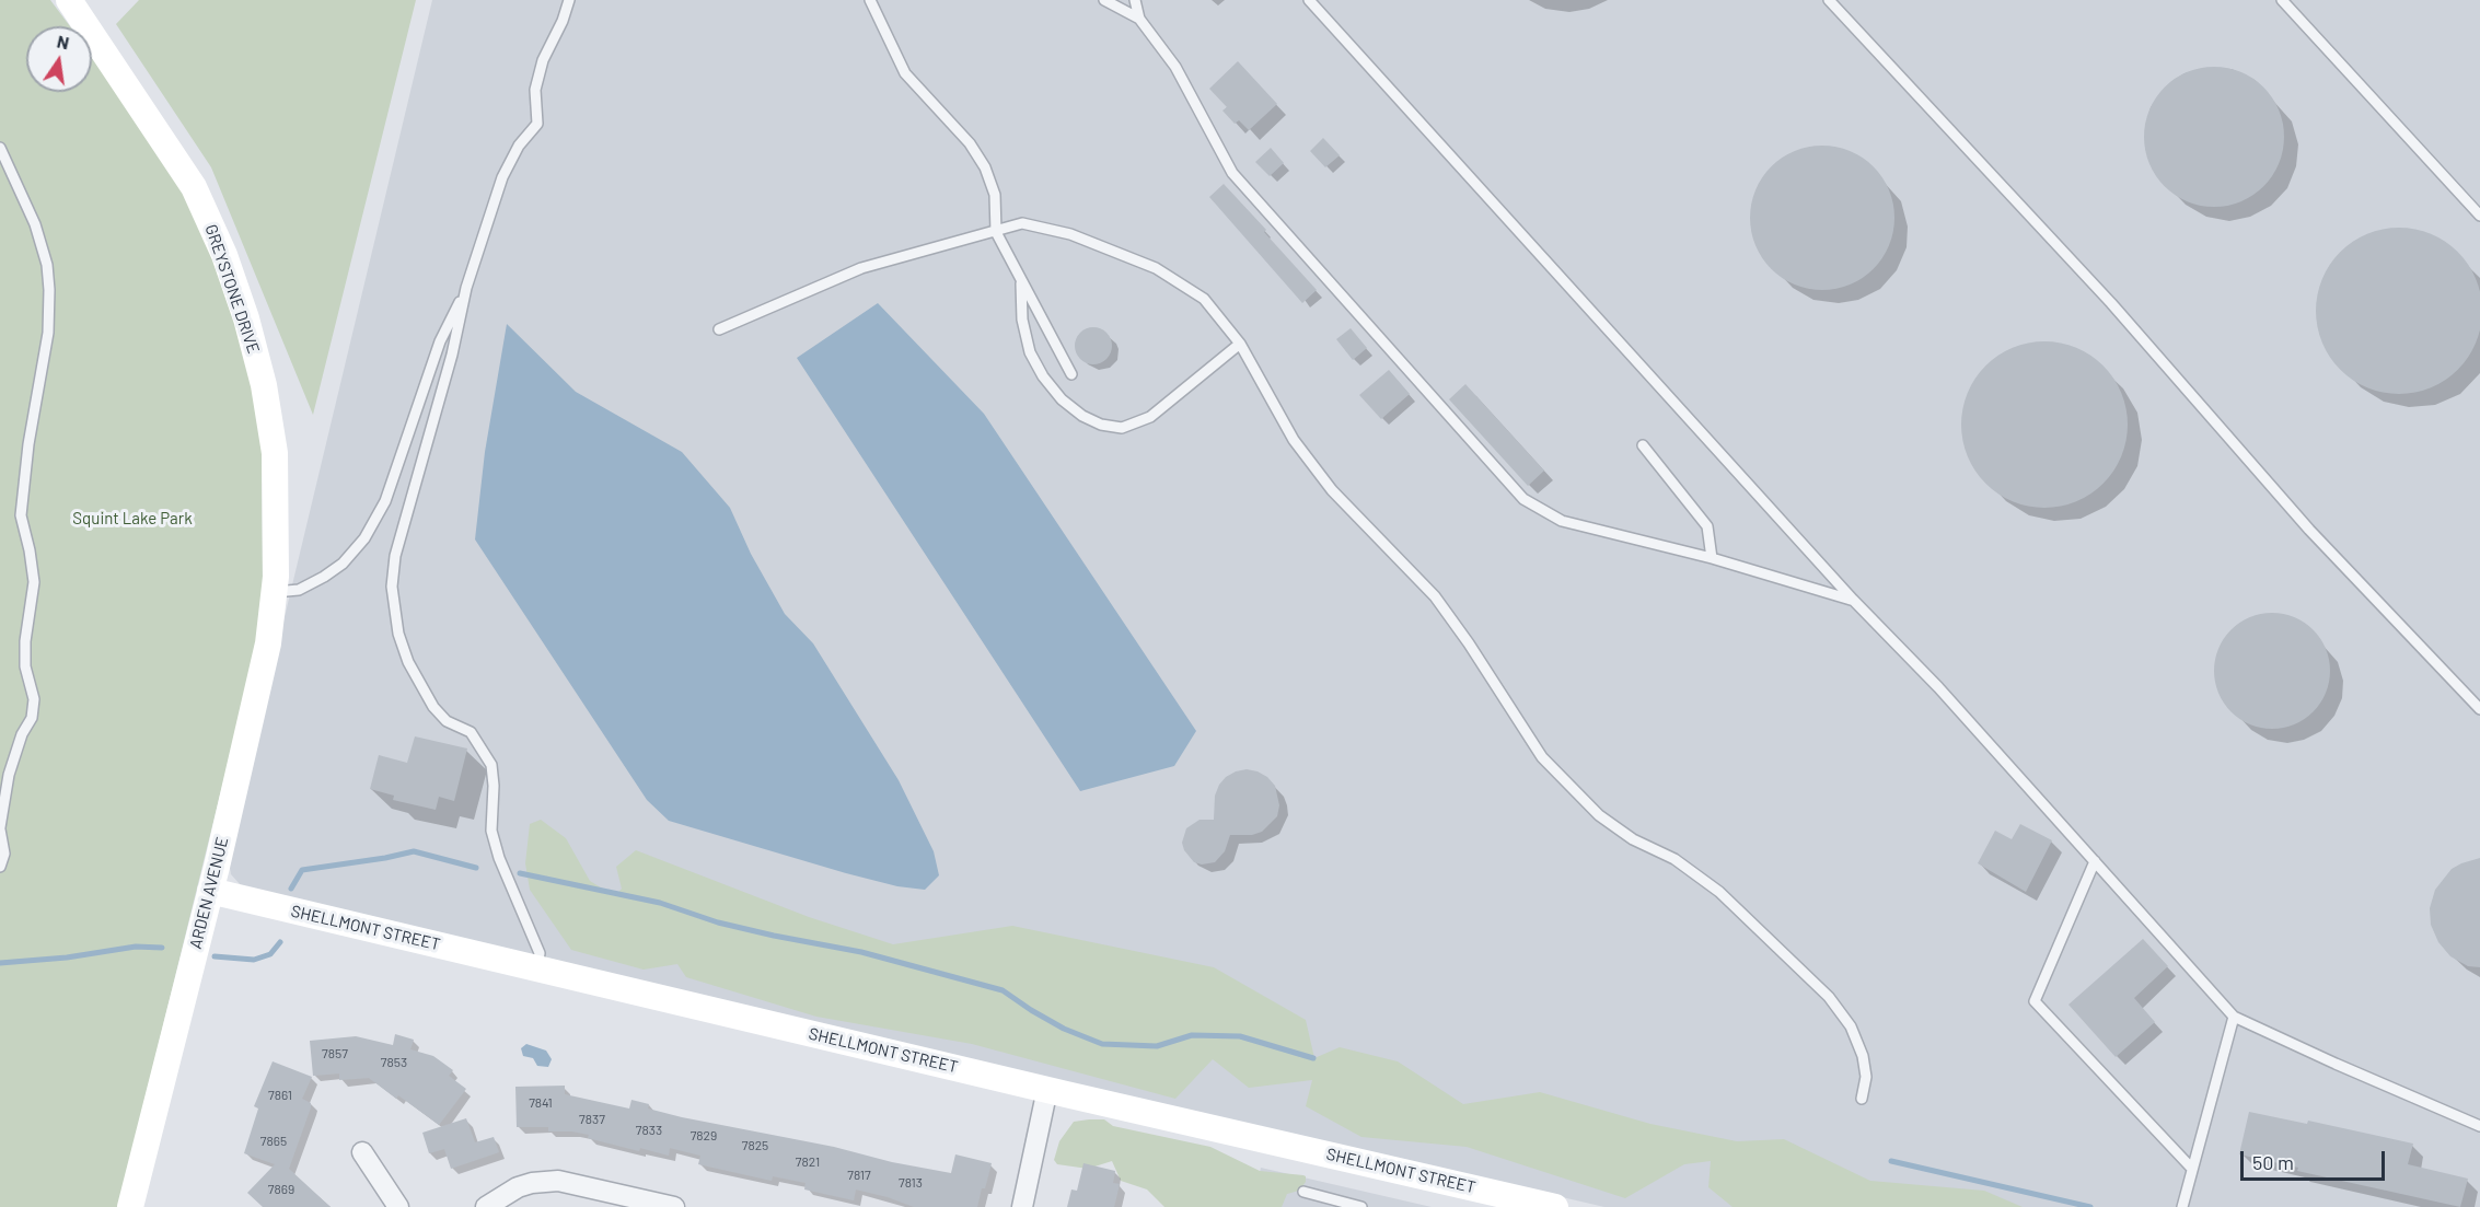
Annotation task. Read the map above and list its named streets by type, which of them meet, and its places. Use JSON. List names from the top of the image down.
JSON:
{
  "streets": {
    "street": ["GREYSTONE DRIVE", "ARDEN AVENUE", "SHELLMONT STREET"]
  },
  "crossings": [
    ["GREYSTONE DRIVE", "ARDEN AVENUE"],
    ["ARDEN AVENUE", "SHELLMONT STREET"]
  ],
  "parks": ["Squint Lake Park"],
  "house_numbers": [
    "7857",
    "7853",
    "7861",
    "7841",
    "7837",
    "7833",
    "7829",
    "7865",
    "7825",
    "7821",
    "7817",
    "7813",
    "7869"
  ],
  "scale_bar": "50 m",
  "north": "top"
}
